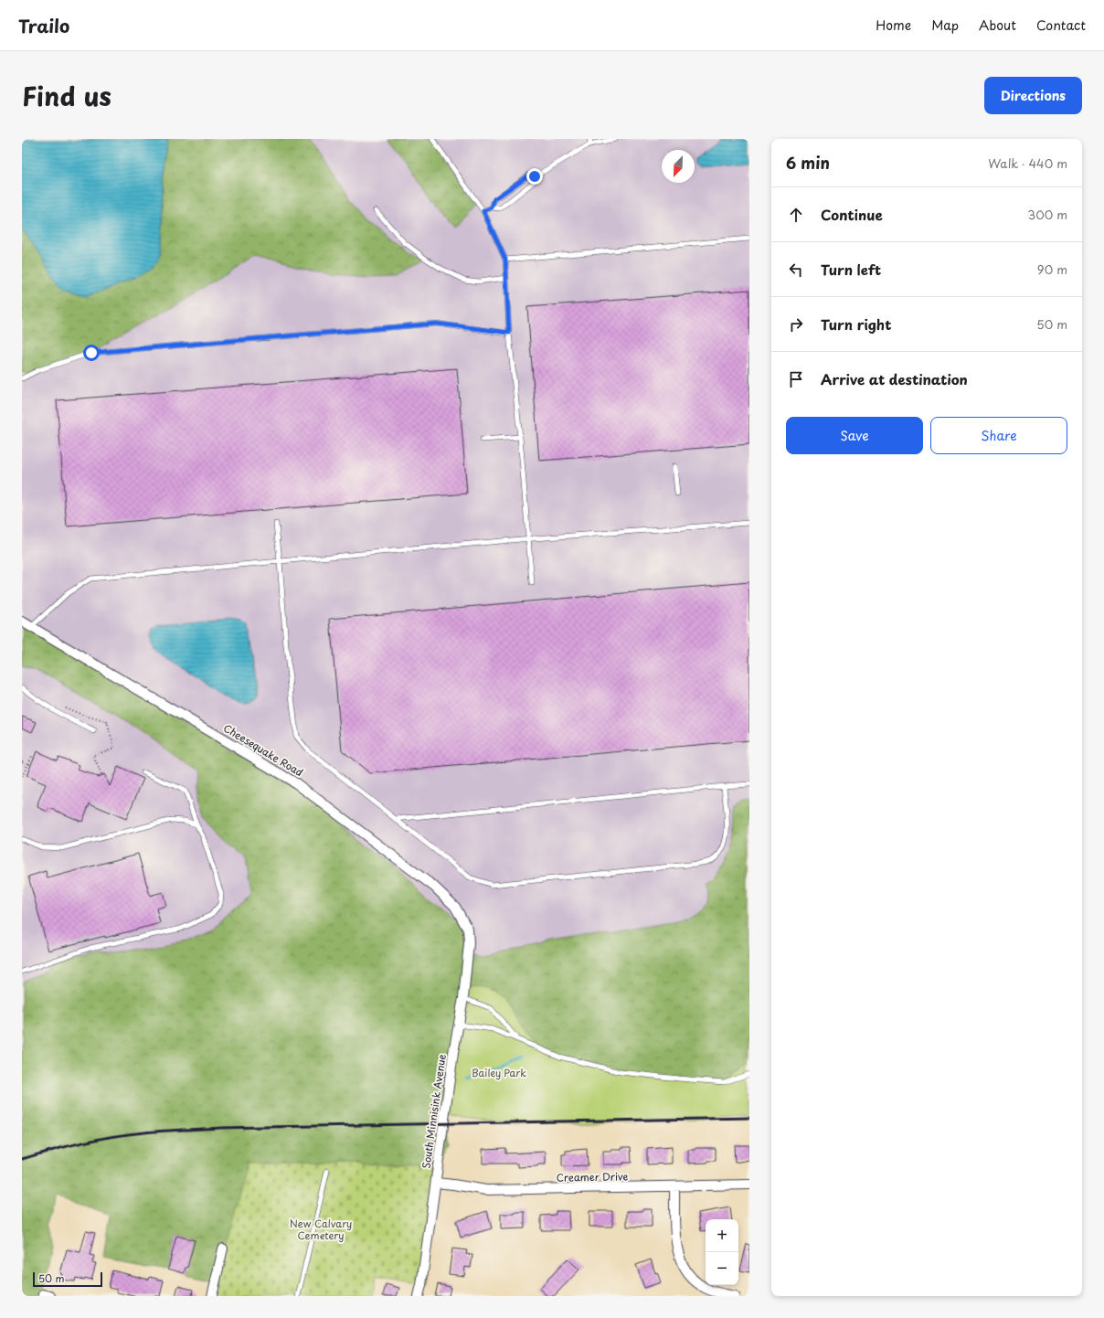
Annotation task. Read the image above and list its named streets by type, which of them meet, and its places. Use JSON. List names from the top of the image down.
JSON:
{
  "streets": {
    "street": ["Cheesequake Road", "South Minnisink Avenue", "Creamer Drive"]
  },
  "crossings": [
    ["Cheesequake Road", "South Minnisink Avenue"],
    ["South Minnisink Avenue", "Creamer Drive"]
  ],
  "parks": ["Bailey Park", "New Calvary Cemetery"],
  "scale_bar": "50 m",
  "north": "bottom left",
  "page": {
    "header": "Trailo",
    "nav": [
      "Home",
      "Map",
      "About",
      "Contact"
    ],
    "title": "Find us",
    "buttons": [
      "Directions",
      ["Save", "Share"]
    ],
    "heading": ["6 min", "Walk · 440 m"],
    "list": [
      ["Continue", "300 m"],
      ["Turn left", "90 m"],
      ["Turn right", "50 m"],
      "Arrive at destination"
    ],
    "map_buttons": ["+", "−"],
    "scale": "50 m"
  }
}
